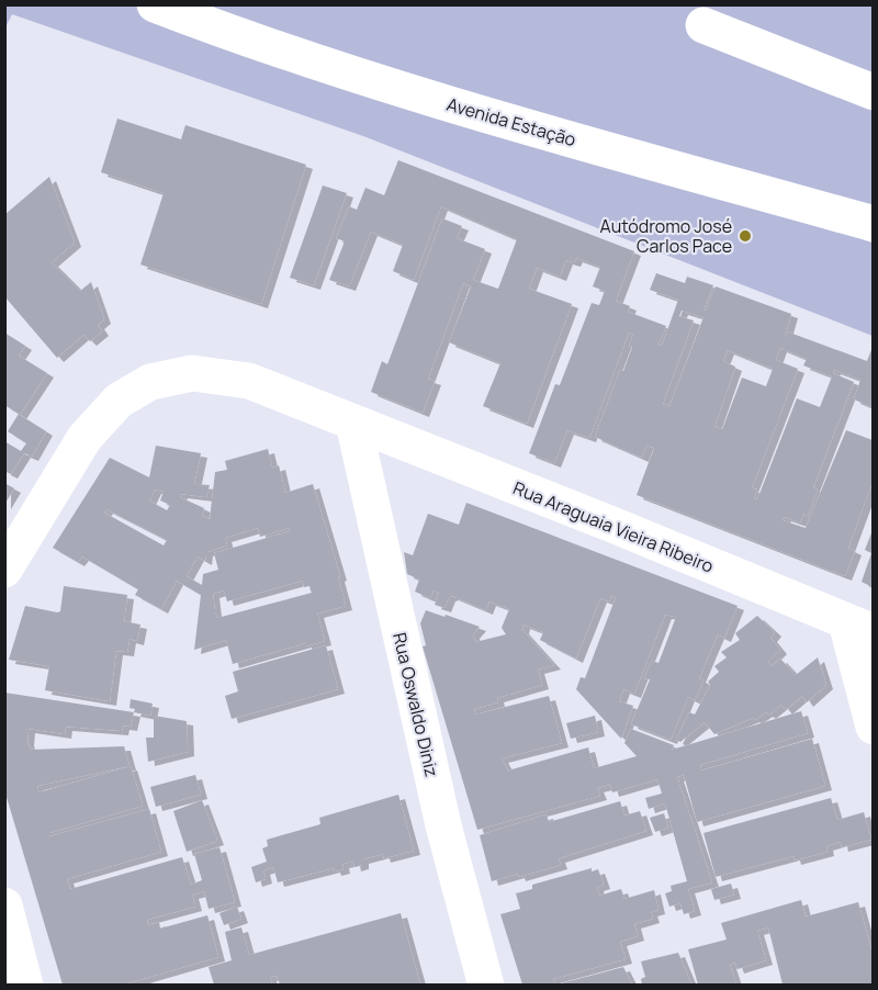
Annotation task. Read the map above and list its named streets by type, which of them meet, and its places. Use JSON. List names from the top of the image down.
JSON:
{
  "streets": {
    "street": ["Avenida Estação", "Rua Araguaia Vieira Ribeiro", "Rua Oswaldo Diniz"]
  },
  "crossings": [
    ["Rua Araguaia Vieira Ribeiro", "Rua Oswaldo Diniz"]
  ],
  "places": ["Autódromo José Carlos Pace"]
}
